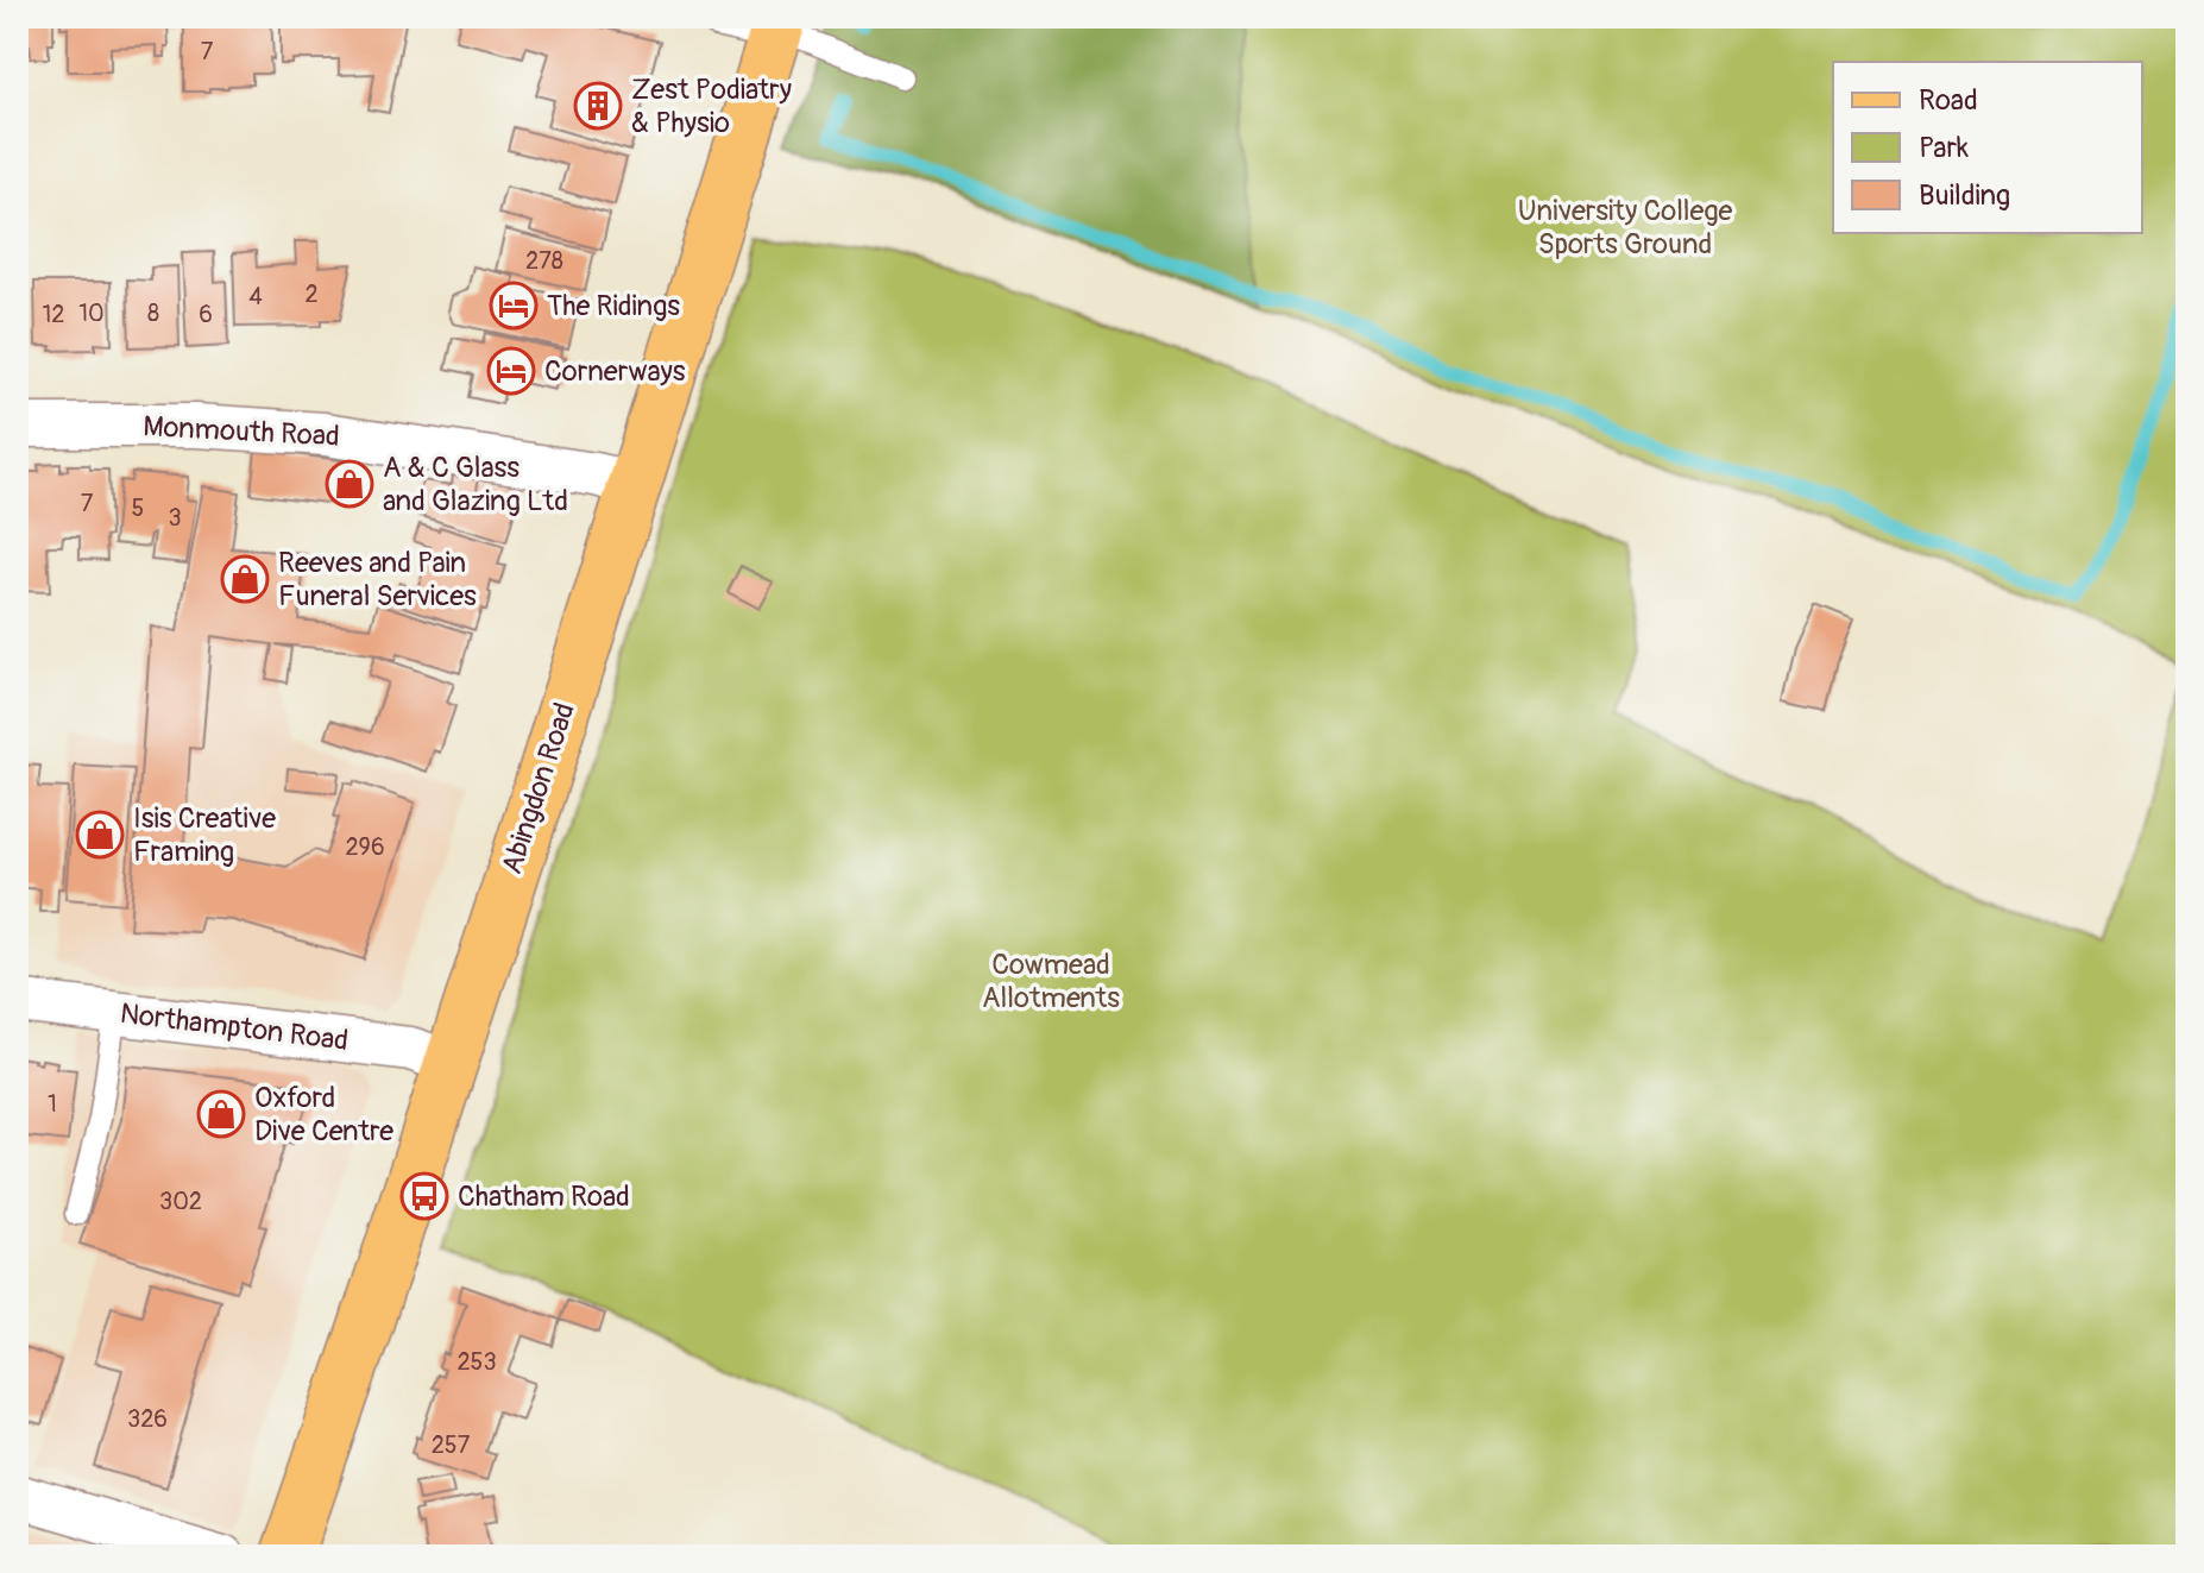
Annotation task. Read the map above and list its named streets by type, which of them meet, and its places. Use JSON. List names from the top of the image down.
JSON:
{
  "streets": {
    "main road": ["Abingdon Road"],
    "street": ["Monmouth Road", "Northampton Road"]
  },
  "crossings": [
    ["Monmouth Road", "Abingdon Road"],
    ["Abingdon Road", "Northampton Road"]
  ],
  "parks": ["University College Sports Ground", "Cowmead Allotments"],
  "places": {
    "building": ["Zest Podiatry & Physio"],
    "hotel": ["The Ridings", "Cornerways"],
    "shop": [
      "A & C Glass and Glazing Ltd",
      "Reeves and Pain Funeral Services",
      "Isis Creative Framing",
      "Oxford Dive Centre"
    ],
    "bus stop": ["Chatham Road"]
  },
  "house_numbers": [
    "7",
    "278",
    "2",
    "4",
    "10",
    "8",
    "12",
    "6",
    "7",
    "5",
    "3",
    "296",
    "1",
    "302",
    "253",
    "326",
    "257"
  ],
  "legend": ["Road", "Park", "Building"]
}
